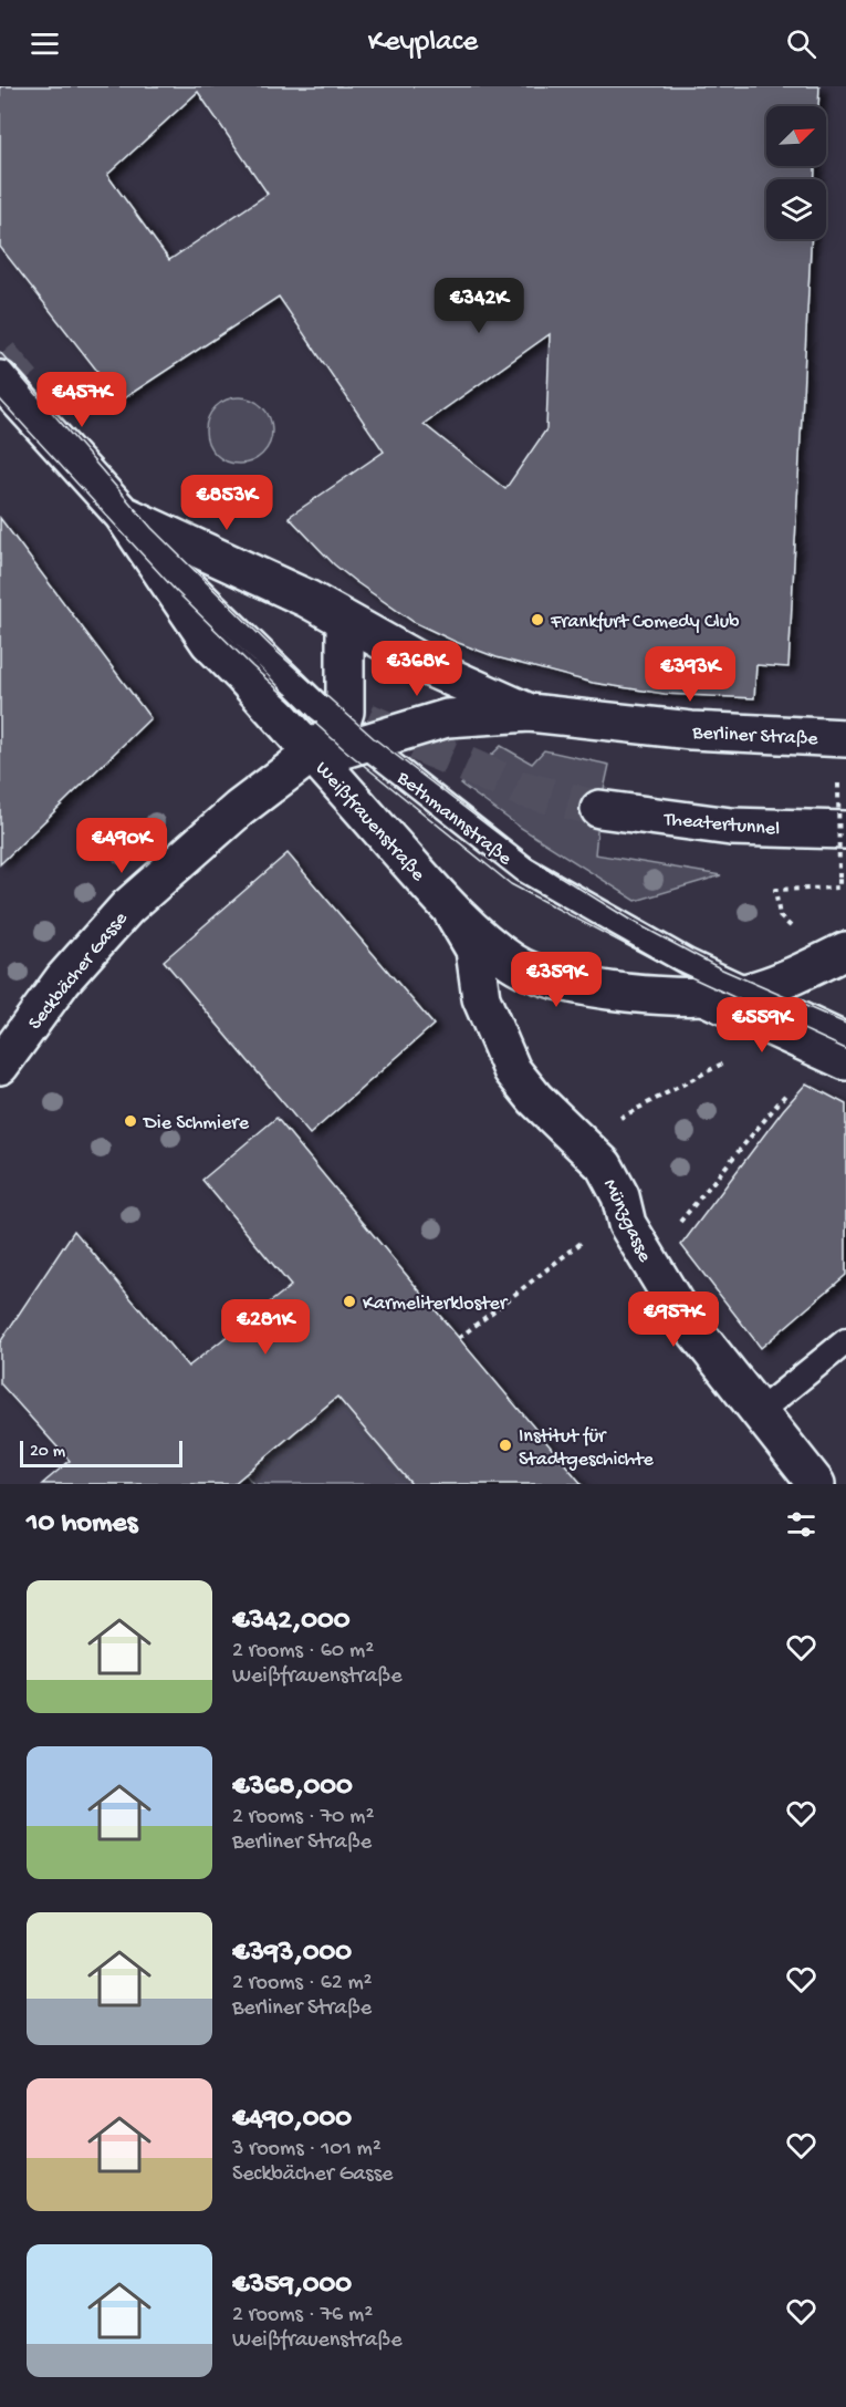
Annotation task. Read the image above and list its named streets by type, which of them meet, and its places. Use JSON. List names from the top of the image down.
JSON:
{
  "streets": {
    "street": [
      "Berliner Straße",
      "Weißfrauenstraße",
      "Theatertunnel",
      "Seckbächer Gasse",
      "Münzgasse"
    ],
    "lane": ["Bethmannstraße"]
  },
  "crossings": [
    ["Berliner Straße", "Bethmannstraße"],
    ["Berliner Straße", "Weißfrauenstraße"],
    ["Berliner Straße", "Seckbächer Gasse"],
    ["Bethmannstraße", "Weißfrauenstraße"],
    ["Weißfrauenstraße", "Seckbächer Gasse"],
    ["Weißfrauenstraße", "Münzgasse"]
  ],
  "places": [
    "Frankfurt Comedy Club",
    "Die Schmiere",
    "Karmeliterkloster",
    "Institut für Stadtgeschichte"
  ],
  "scale_bar": "20 m",
  "north": "top right",
  "page": {
    "header": "Keyplace",
    "price": [
      "€342K",
      "€457K",
      "€853K",
      "€368K",
      "€393K",
      "€490K",
      "€359K",
      "€559K",
      "€957K",
      "€281K"
    ],
    "scale": "20 m",
    "heading": "10 homes",
    "list": [
      {
        "name": "€342,000",
        "note": "2 rooms · 60 m² · Weißfrauenstraße"
      },
      {
        "name": "€368,000",
        "note": "2 rooms · 70 m² · Berliner Straße"
      },
      {
        "name": "€393,000",
        "note": "2 rooms · 62 m² · Berliner Straße"
      },
      {
        "name": "€490,000",
        "note": "3 rooms · 101 m² · Seckbächer Gasse"
      },
      {
        "name": "€359,000",
        "note": "2 rooms · 76 m² · Weißfrauenstraße"
      }
    ]
  }
}
